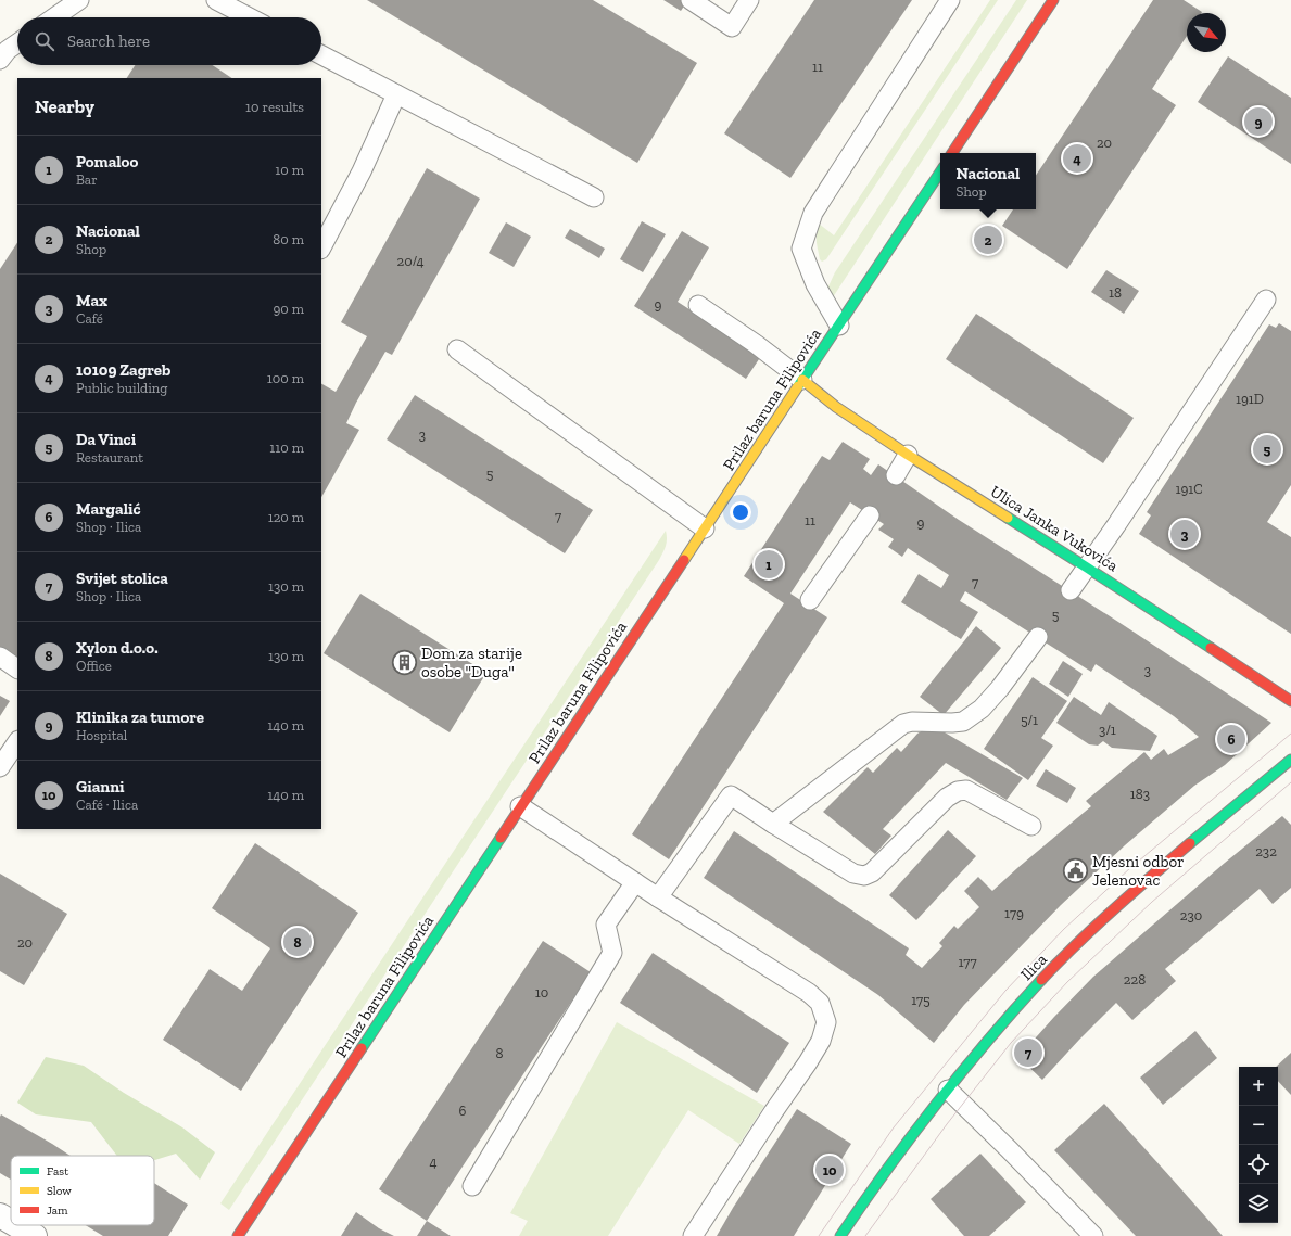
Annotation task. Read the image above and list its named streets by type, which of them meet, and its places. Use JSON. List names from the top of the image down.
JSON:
{
  "streets": {
    "main road": ["Prilaz baruna Filipovića", "Ulica Janka Vukovića", "Ilica"]
  },
  "crossings": [
    ["Prilaz baruna Filipovića", "Ulica Janka Vukovića"]
  ],
  "places": {
    "building": ["Dom za starije osobe \"Duga\""],
    "public building": ["Mjesni odbor Jelenovac"]
  },
  "house_numbers": [
    "11",
    "20",
    "20/4",
    "18",
    "9",
    "191D",
    "3",
    "5",
    "191C",
    "7",
    "11",
    "9",
    "7",
    "5",
    "3",
    "5/1",
    "3/1",
    "183",
    "232",
    "179",
    "230",
    "20",
    "177",
    "228",
    "10",
    "175",
    "8",
    "6",
    "4"
  ],
  "legend": ["Fast", "Slow", "Jam"],
  "north": "bottom right",
  "page": {
    "search": "Search here",
    "heading": ["Nearby", "10 results"],
    "pins": [
      "9",
      "4",
      "2",
      "5",
      "3",
      "1",
      "6",
      "8",
      "7",
      "10"
    ],
    "list": [
      {
        "mark": "1",
        "name": "Pomaloo",
        "note": "Bar",
        "value": "10 m"
      },
      {
        "mark": "2",
        "name": "Nacional",
        "note": "Shop",
        "value": "80 m"
      },
      {
        "mark": "3",
        "name": "Max",
        "note": "Café",
        "value": "90 m"
      },
      {
        "mark": "4",
        "name": "10109 Zagreb",
        "note": "Public building",
        "value": "100 m"
      },
      {
        "mark": "5",
        "name": "Da Vinci",
        "note": "Restaurant",
        "value": "110 m"
      },
      {
        "mark": "6",
        "name": "Margalić",
        "note": "Shop · Ilica",
        "value": "120 m"
      },
      {
        "mark": "7",
        "name": "Svijet stolica",
        "note": "Shop · Ilica",
        "value": "130 m"
      },
      {
        "mark": "8",
        "name": "Xylon d.o.o.",
        "note": "Office",
        "value": "130 m"
      },
      {
        "mark": "9",
        "name": "Klinika za tumore",
        "note": "Hospital",
        "value": "140 m"
      },
      {
        "mark": "10",
        "name": "Gianni",
        "note": "Café · Ilica",
        "value": "140 m"
      }
    ],
    "popup": ["Nacional", "Shop"],
    "map_buttons": ["+", "−"]
  }
}
